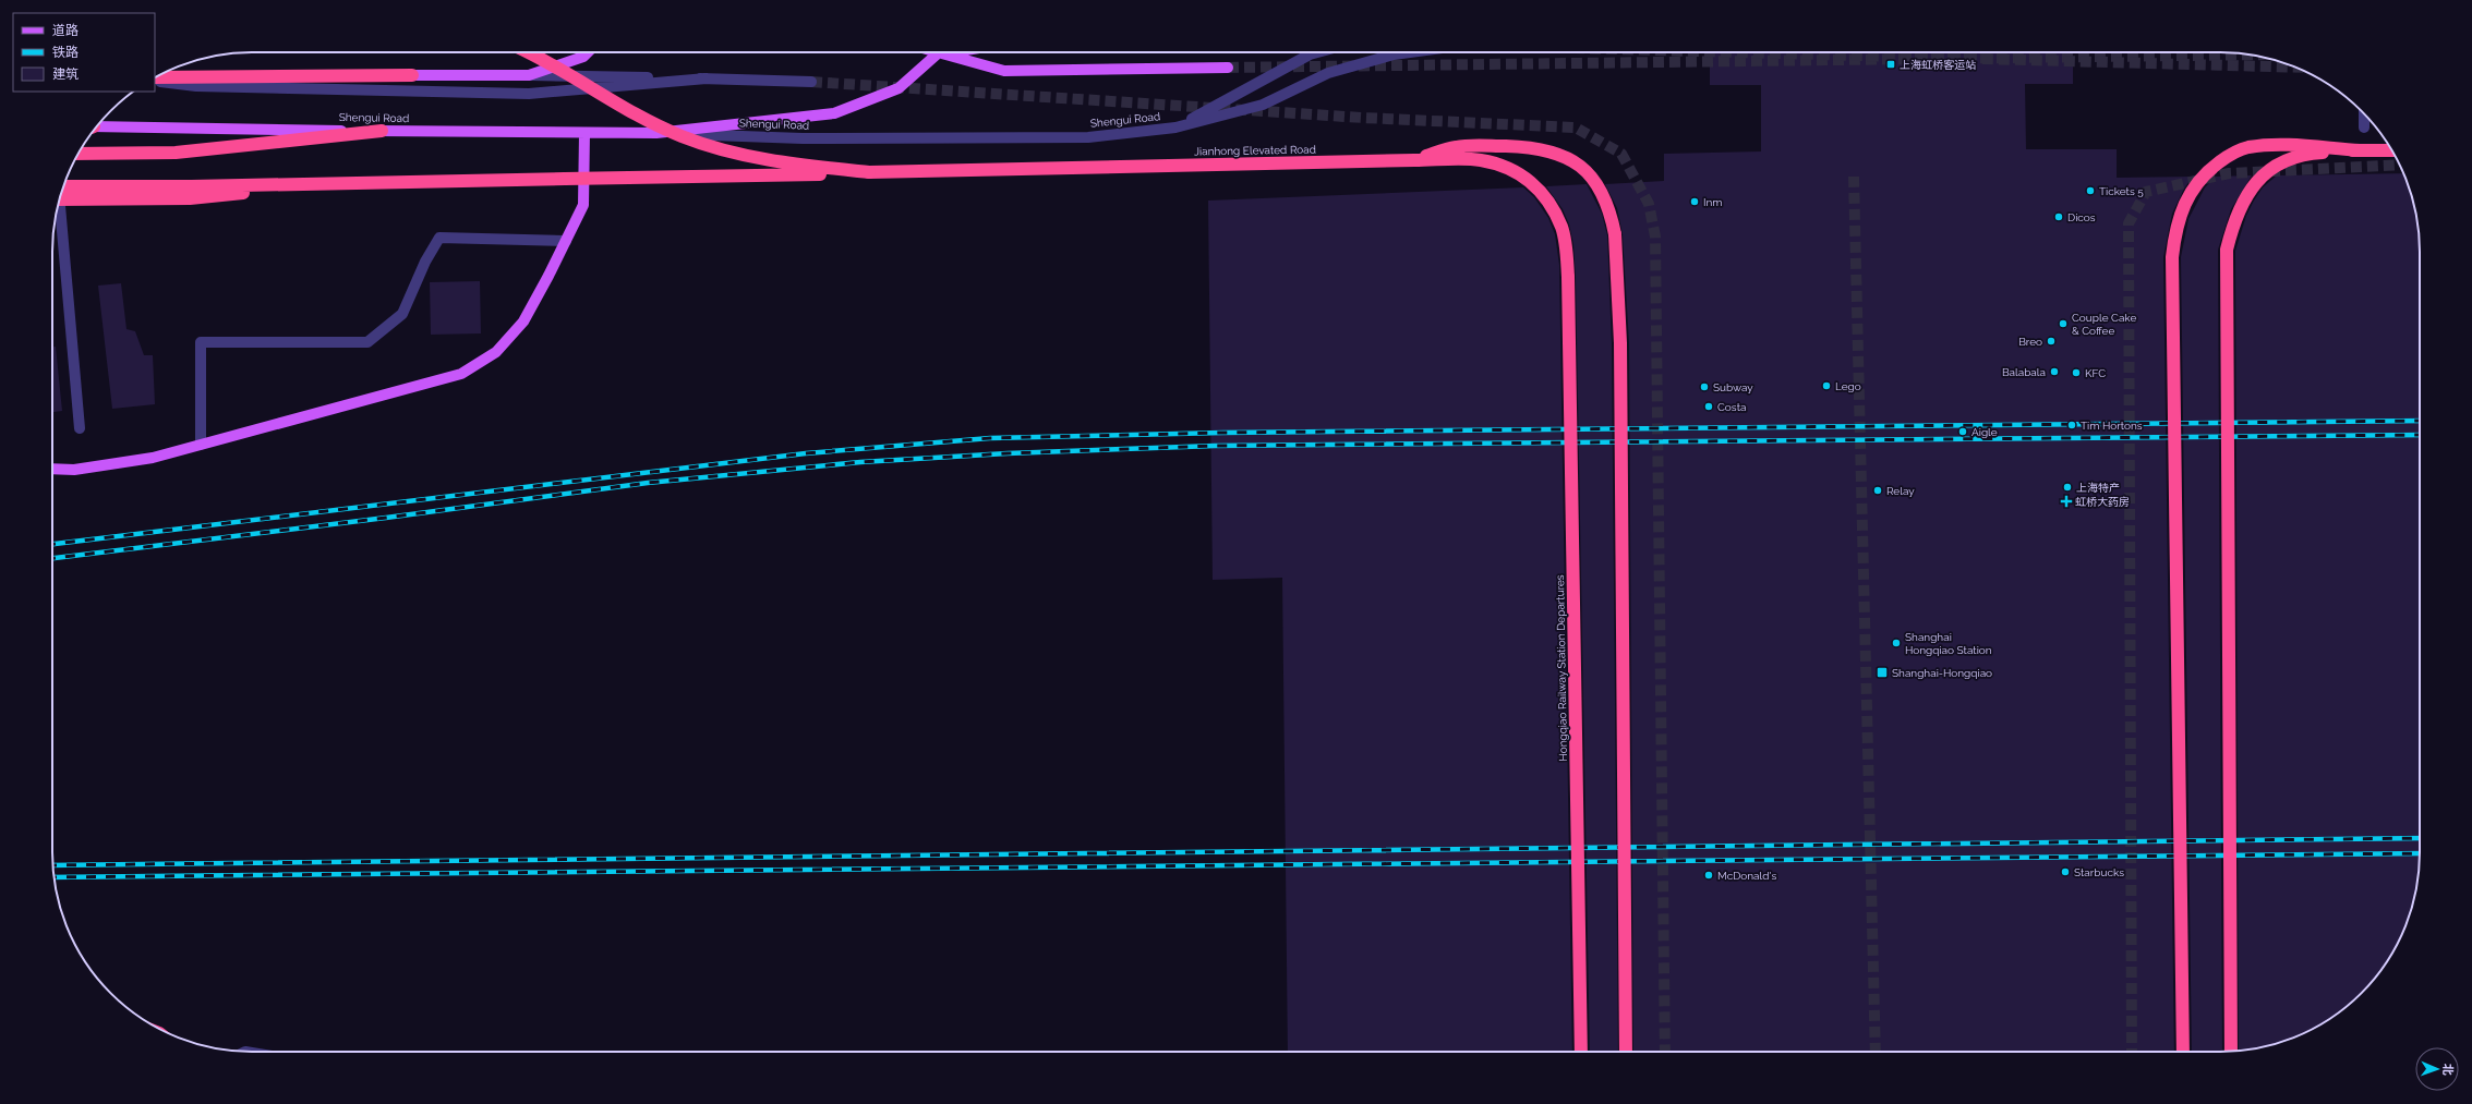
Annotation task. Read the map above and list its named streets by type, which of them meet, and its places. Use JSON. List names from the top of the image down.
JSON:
{
  "streets": {
    "highway": ["Jianhong Elevated Road", "Hongqiao Railway Station Departures"],
    "main road": ["Shengui Road"]
  },
  "crossings": [
    ["Jianhong Elevated Road", "Hongqiao Railway Station Departures"]
  ],
  "places": {
    "transit": ["上海虹桥客运站", "Shanghai-Hongqiao"],
    "other": [
      "Tickets 5",
      "Inm",
      "Dicos",
      "Couple Cake & Coffee",
      "Breo",
      "Balabala",
      "KFC",
      "Lego",
      "Subway",
      "Costa",
      "Tim Hortons",
      "Aigle",
      "上海特产",
      "Relay",
      "Shanghai Hongqiao Station",
      "Starbucks",
      "McDonald's"
    ],
    "health": ["虹桥大药房"]
  },
  "legend": ["道路", "铁路", "建筑"],
  "north": "right"
}
